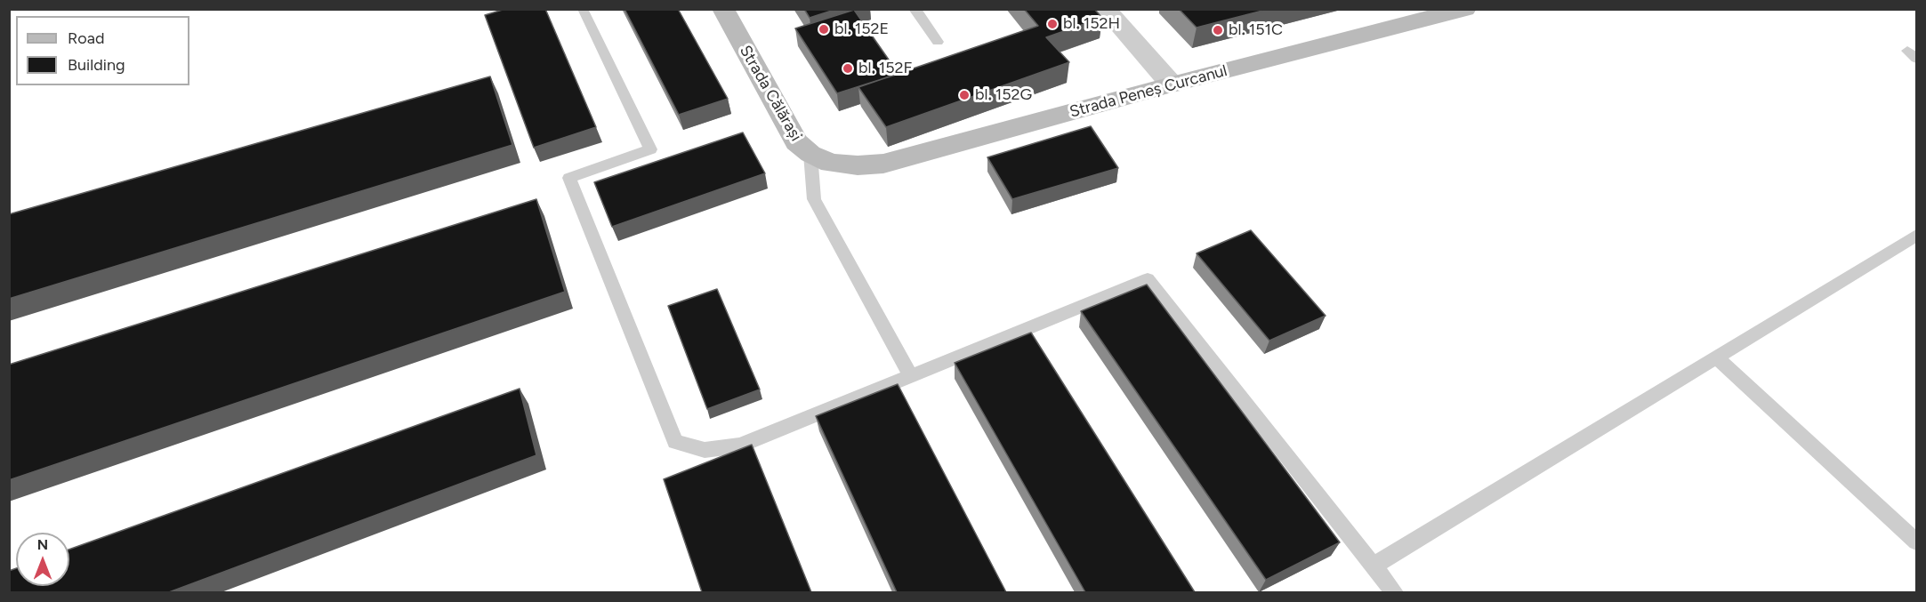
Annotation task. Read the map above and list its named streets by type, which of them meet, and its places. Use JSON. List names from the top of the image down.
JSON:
{
  "streets": {
    "street": ["Strada Peneș Curcanul", "Strada Călărași"]
  },
  "crossings": [
    ["Strada Peneș Curcanul", "Strada Călărași"]
  ],
  "places": [
    "bl. 152H",
    "bl. 152E",
    "bl. 151C",
    "bl. 152F",
    "bl. 152G"
  ],
  "legend": ["Road", "Building"],
  "north": "top"
}
